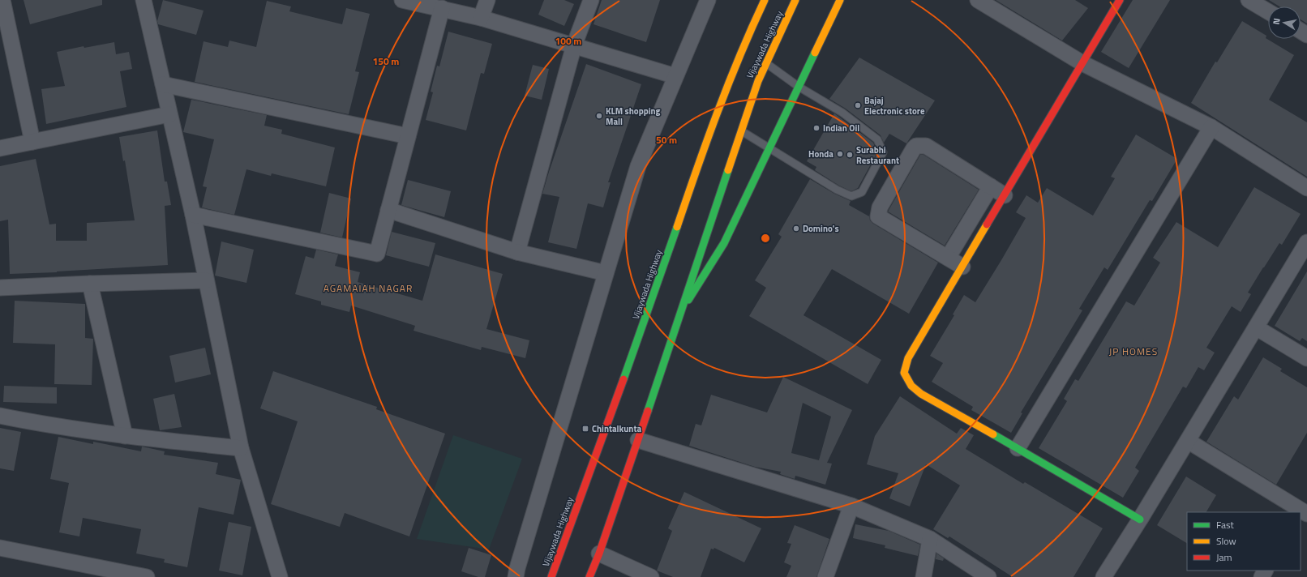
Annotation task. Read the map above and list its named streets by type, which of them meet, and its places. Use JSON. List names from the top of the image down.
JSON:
{
  "streets": {
    "main road": ["Vijaywada Highway"]
  },
  "districts": ["AGAMAIAH NAGAR", "JP HOMES"],
  "places": {
    "other": [
      "Bajaj Electronic store",
      "KLM shopping Mall",
      "Indian Oil",
      "Honda",
      "Surabhi Restaurant",
      "Domino's"
    ],
    "transit": ["Chintalkunta"]
  },
  "legend": ["Fast", "Slow", "Jam"],
  "north": "left",
  "rings": ["100 m", "150 m", "50 m"]
}
